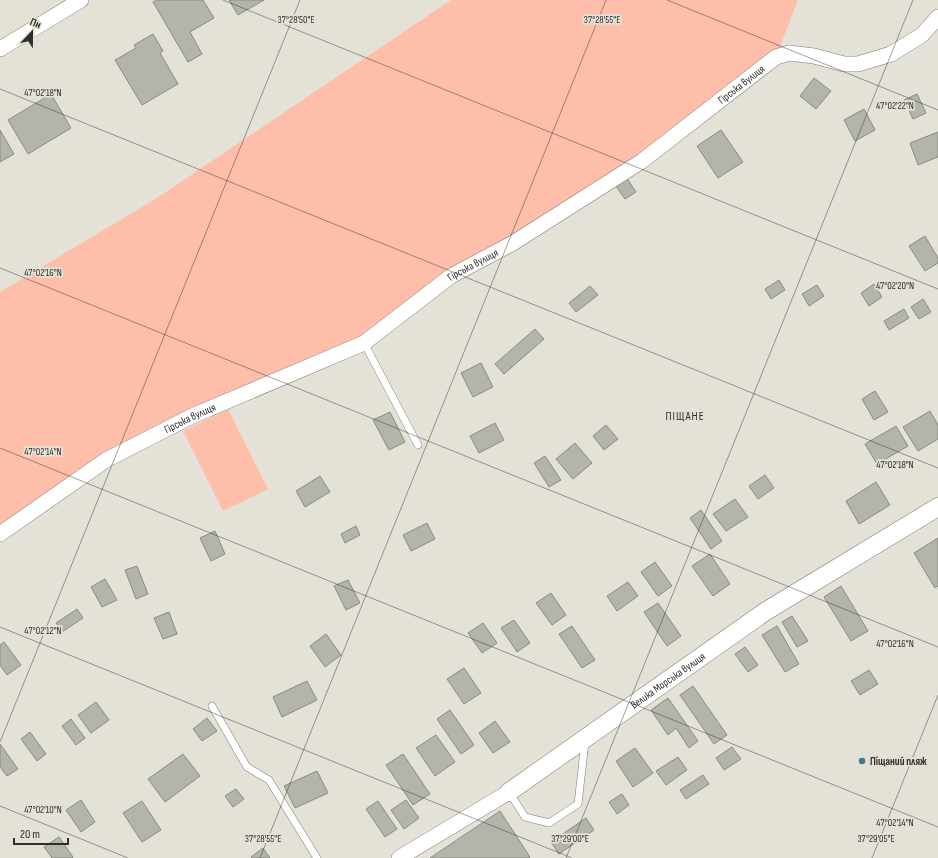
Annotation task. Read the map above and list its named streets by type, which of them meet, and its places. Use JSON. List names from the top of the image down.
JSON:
{
  "streets": {
    "street": ["Гірська вулиця", "Велика Морська вулиця"]
  },
  "districts": ["ПІЩАНЕ"],
  "places": ["Піщаний пляж"],
  "scale_bar": "20 m",
  "north": "top",
  "coordinates": [
    "37°28'50\"E",
    "37°28'55\"E",
    "47°02'18\"N",
    "47°02'22\"N",
    "47°02'16\"N",
    "47°02'20\"N",
    "47°02'14\"N",
    "47°02'12\"N",
    "47°02'10\"N",
    "37°29'00\"E",
    "37°29'05\"E"
  ]
}
